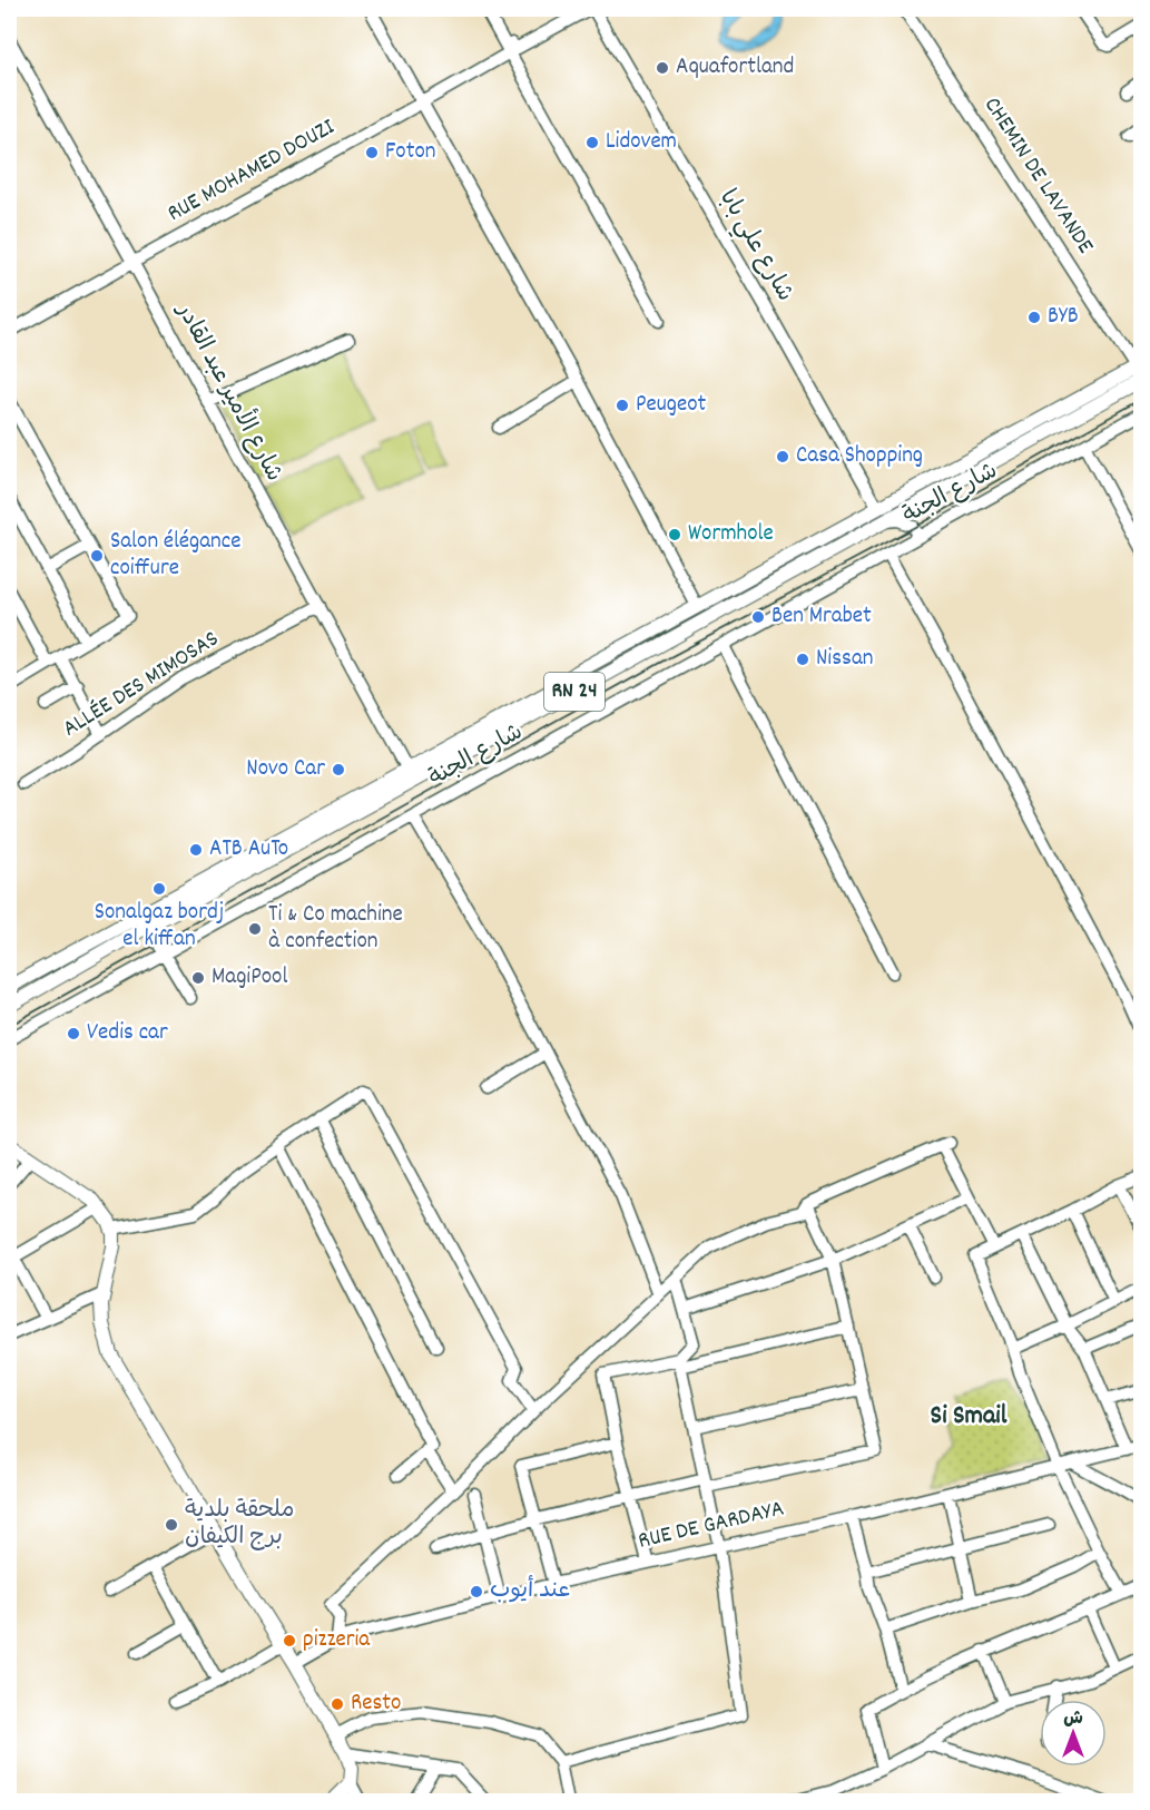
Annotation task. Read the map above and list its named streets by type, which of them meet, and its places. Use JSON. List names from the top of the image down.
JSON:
{
  "streets": {
    "main road": ["RN 24"],
    "street": [
      "RUE MOHAMED DOUZI",
      "CHEMIN DE LAVANDE",
      "شارع علي بابا",
      "شارع الأمير عبد القادر",
      "شارع الجنة",
      "ALLÉE DES MIMOSAS",
      "RUE DE GARDAYA"
    ]
  },
  "crossings": [
    ["RUE MOHAMED DOUZI", "شارع علي بابا"],
    ["RUE MOHAMED DOUZI", "شارع الأمير عبد القادر"],
    ["CHEMIN DE LAVANDE", "RN 24"],
    ["شارع علي بابا", "RN 24"],
    ["شارع الأمير عبد القادر", "ALLÉE DES MIMOSAS"],
    ["شارع الأمير عبد القادر", "RN 24"]
  ],
  "districts": ["Si Smail"],
  "places": [
    "Aquafortland",
    "Lidovem",
    "Foton",
    "BYB",
    "Peugeot",
    "Casa Shopping",
    "Wormhole",
    "Salon élégance coiffure",
    "Ben Mrabet",
    "Nissan",
    "Novo Car",
    "ATB AuTo",
    "Sonalgaz bordj el kiffan",
    "Ti & Co machine à confection",
    "MagiPool",
    "Vedis car",
    "ملحقة بلدية برج الكيفان",
    "عند أيوب",
    "pizzeria",
    "Resto"
  ],
  "north": "top"
}
